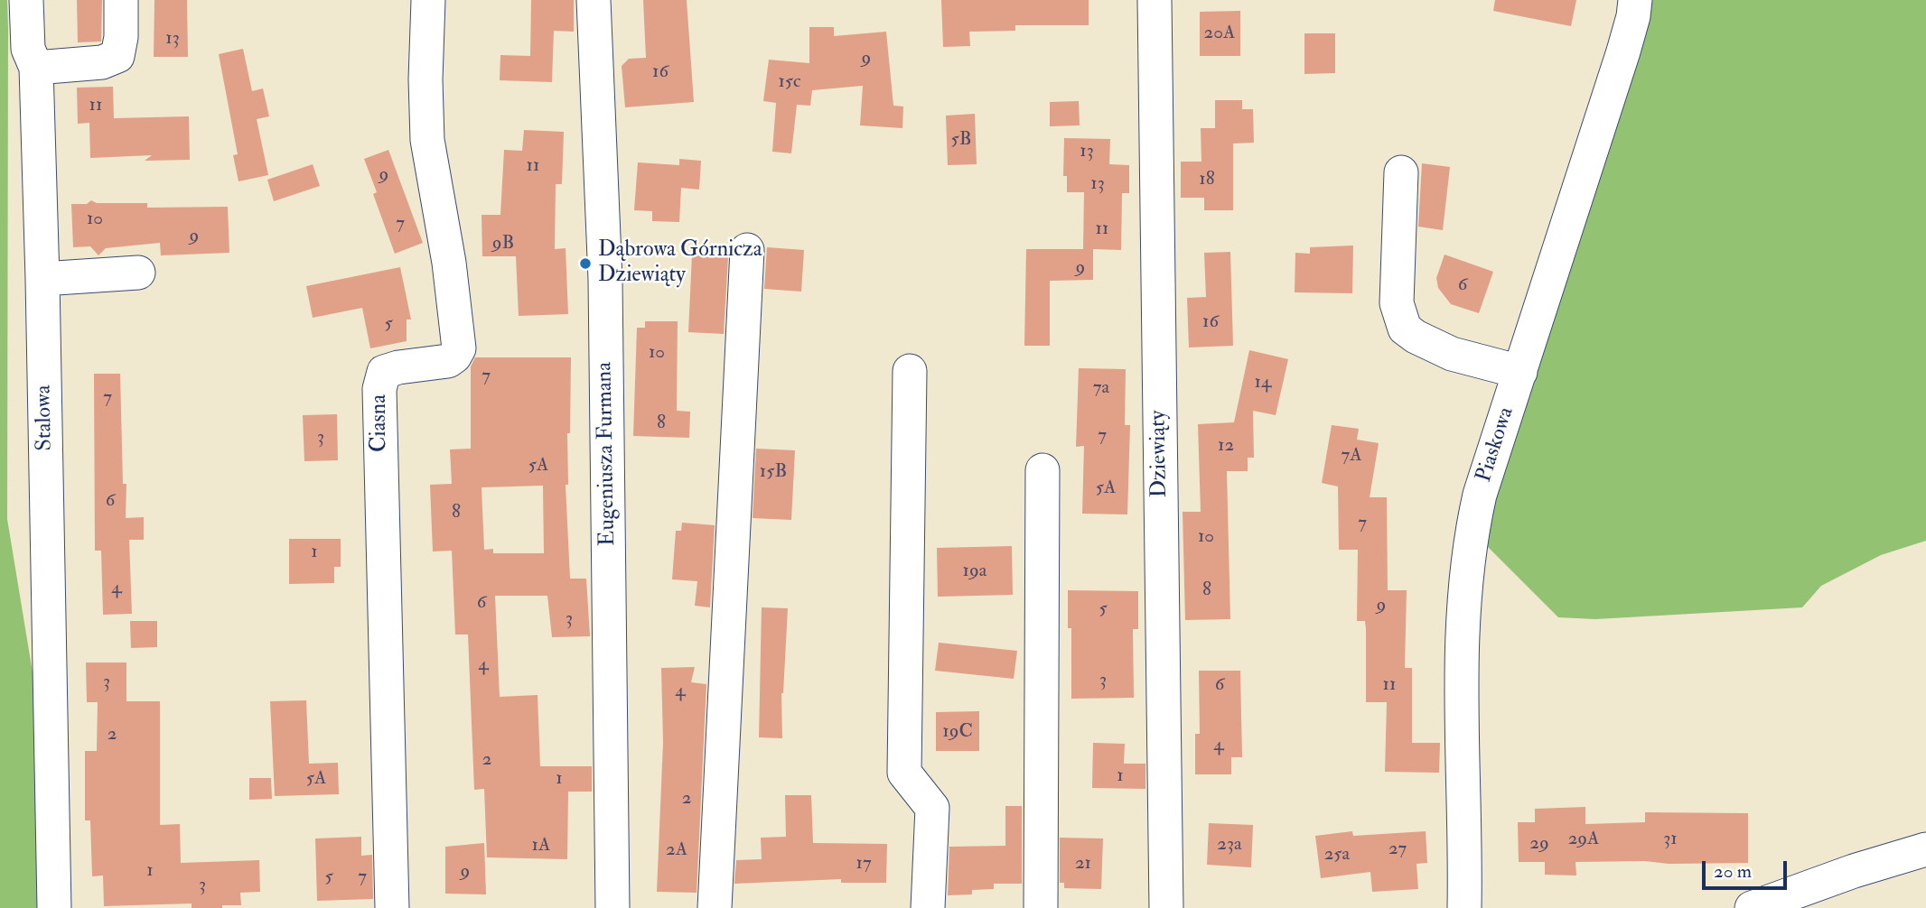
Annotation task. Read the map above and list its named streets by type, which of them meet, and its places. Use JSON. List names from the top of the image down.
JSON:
{
  "streets": {
    "street": [
      "Stalowa",
      "Ciasna",
      "Piaskowa",
      "Eugeniusza Furmana",
      "Dziewiąty"
    ]
  },
  "places": ["Dąbrowa Górnicza Dziewiąty"],
  "house_numbers": [
    "20A",
    "13",
    "9",
    "16",
    "15c",
    "11",
    "5B",
    "13",
    "11",
    "9",
    "18",
    "13",
    "10",
    "7",
    "11",
    "9",
    "9B",
    "9",
    "6",
    "16",
    "5",
    "10",
    "7",
    "14",
    "7a",
    "7",
    "8",
    "7",
    "3",
    "12",
    "7A",
    "5A",
    "15B",
    "5A",
    "6",
    "8",
    "7",
    "10",
    "1",
    "19a",
    "4",
    "8",
    "6",
    "9",
    "5",
    "3",
    "4",
    "3",
    "3",
    "6",
    "11",
    "4",
    "19C",
    "2",
    "4",
    "2",
    "1",
    "5A",
    "1",
    "2",
    "29A",
    "31",
    "29",
    "23a",
    "1A",
    "27",
    "2A",
    "25a",
    "17",
    "21",
    "1",
    "9",
    "5",
    "7",
    "3"
  ],
  "scale_bar": "20 m"
}
